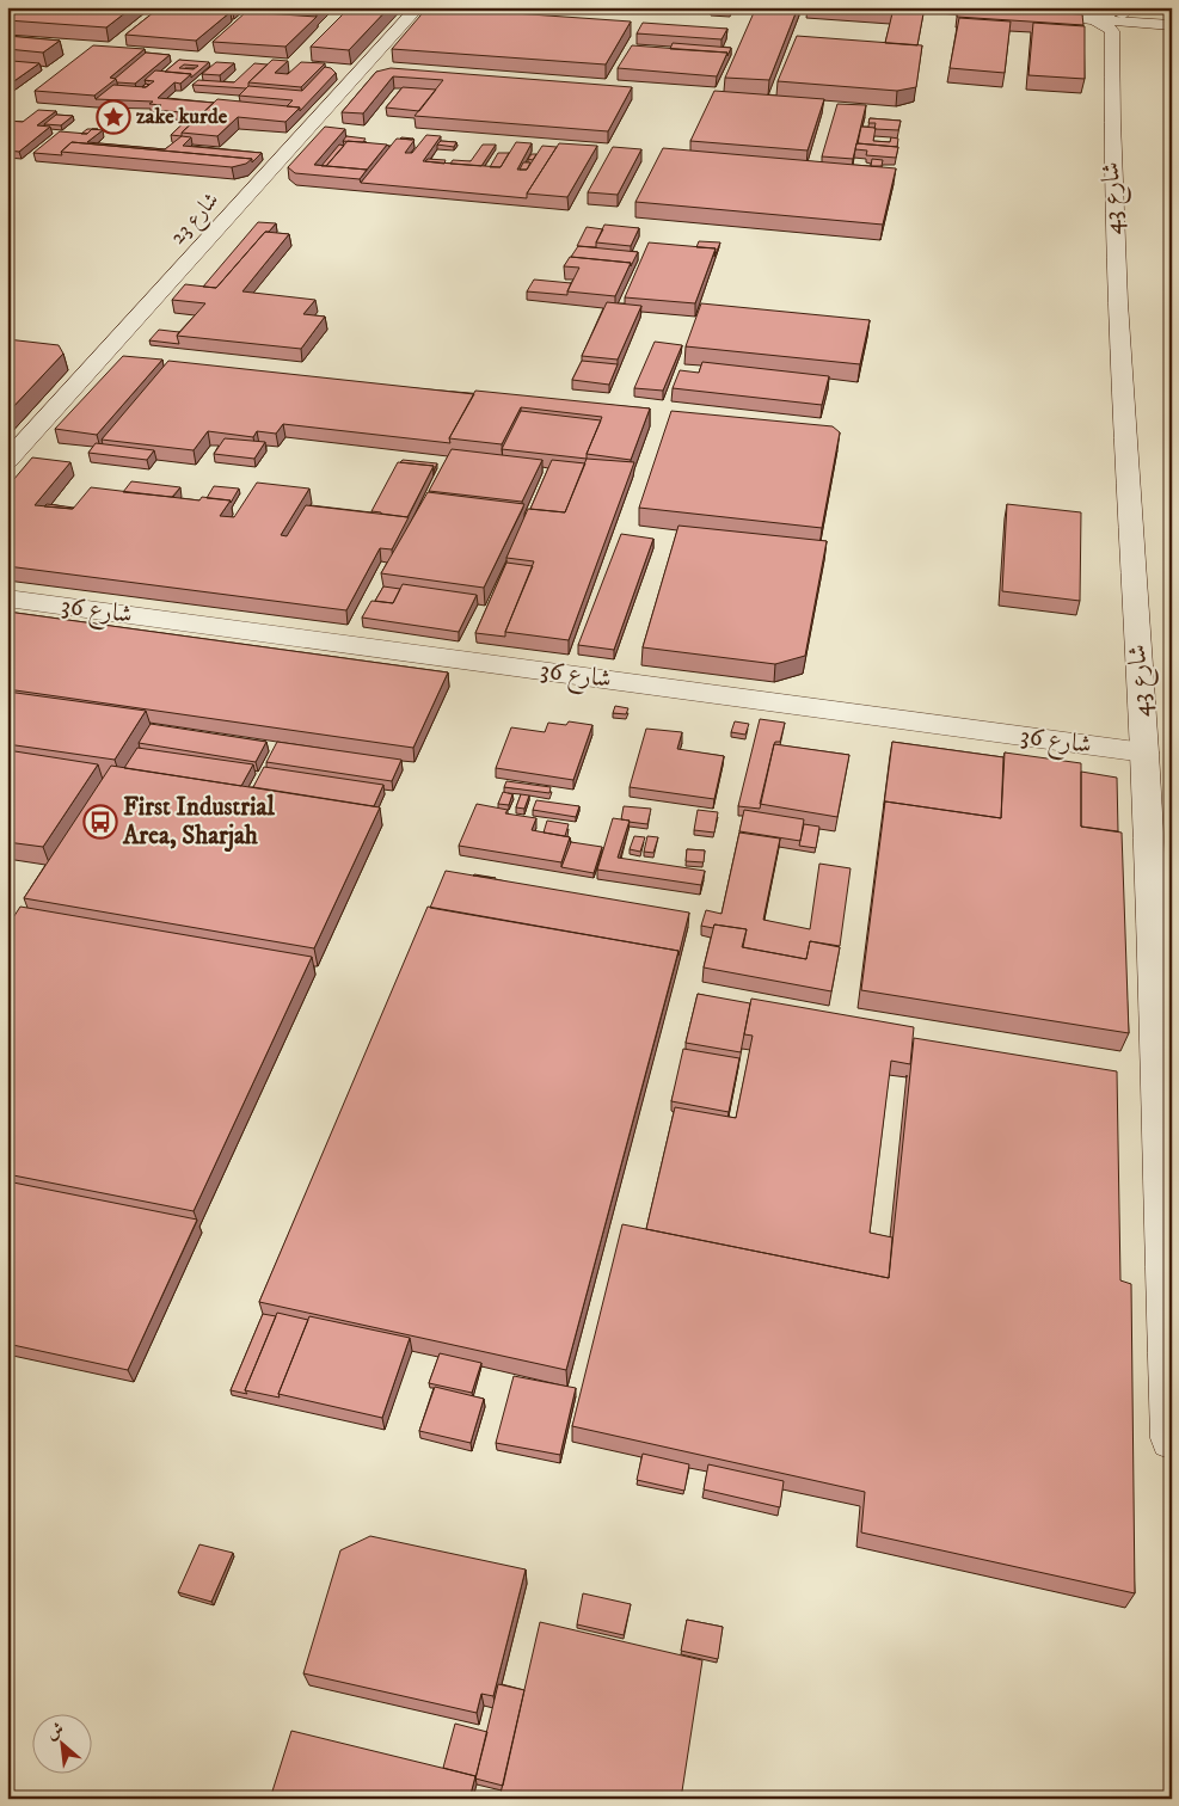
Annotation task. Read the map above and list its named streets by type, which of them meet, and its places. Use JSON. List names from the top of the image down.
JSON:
{
  "streets": {
    "street": ["شارع 43", "شارع 23", "شارع 36"]
  },
  "crossings": [
    ["شارع 43", "شارع 36"]
  ],
  "places": {
    "place": ["zake kurde"],
    "bus stop": ["First Industrial Area, Sharjah"]
  },
  "north": "top left"
}
